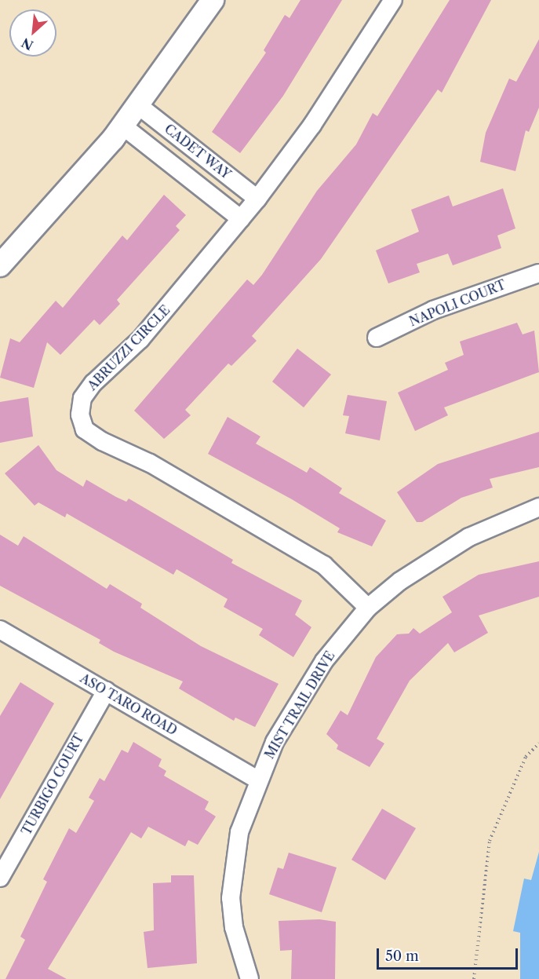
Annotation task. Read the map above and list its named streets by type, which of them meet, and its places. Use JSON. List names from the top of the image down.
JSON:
{
  "streets": {
    "street": [
      "CADET WAY",
      "NAPOLI COURT",
      "ABRUZZI CIRCLE",
      "ASO TARO ROAD",
      "MIST TRAIL DRIVE",
      "TURBIGO COURT"
    ]
  },
  "crossings": [
    ["CADET WAY", "ABRUZZI CIRCLE"],
    ["ABRUZZI CIRCLE", "MIST TRAIL DRIVE"],
    ["ASO TARO ROAD", "MIST TRAIL DRIVE"],
    ["ASO TARO ROAD", "TURBIGO COURT"]
  ],
  "scale_bar": "50 m",
  "north": "bottom left"
}
